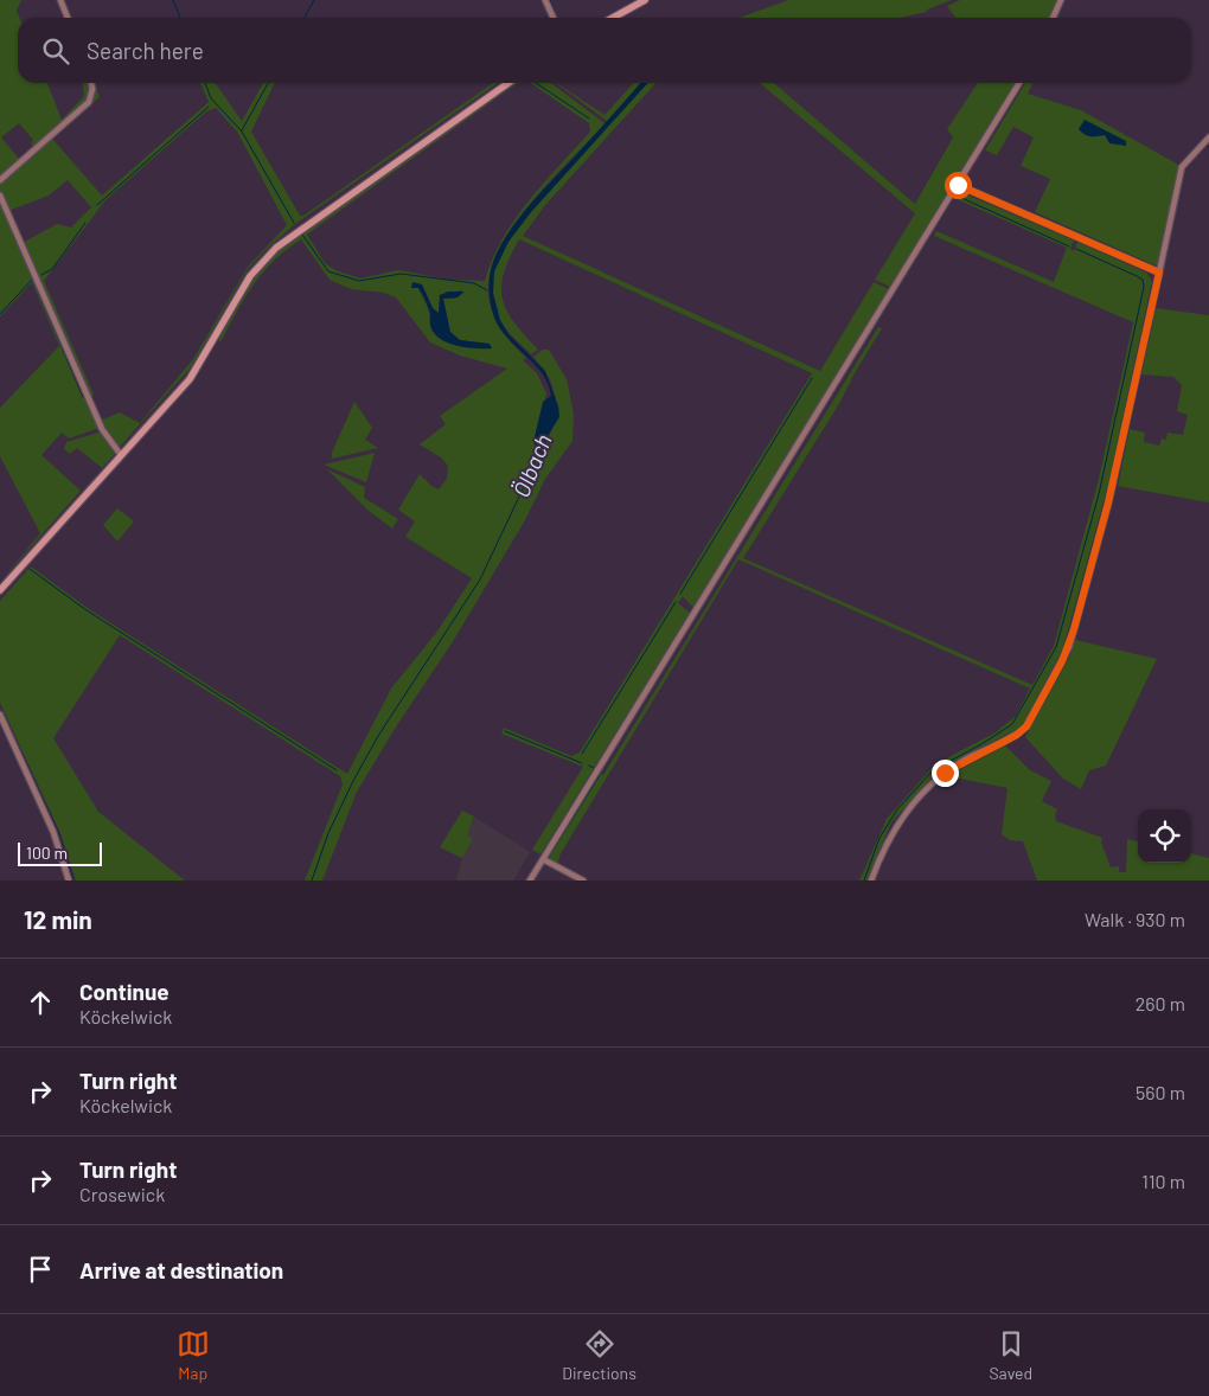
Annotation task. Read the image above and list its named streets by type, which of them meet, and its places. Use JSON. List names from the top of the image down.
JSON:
{
  "water": ["Ölbach"],
  "scale_bar": "100 m",
  "page": {
    "search": "Search here",
    "scale": "100 m",
    "heading": ["12 min", "Walk · 930 m"],
    "list": [
      ["Continue", "Köckelwick", "260 m"],
      ["Turn right", "Köckelwick", "560 m"],
      ["Turn right", "Crosewick", "110 m"],
      "Arrive at destination"
    ],
    "nav": ["Map", "Directions", "Saved"]
  }
}
